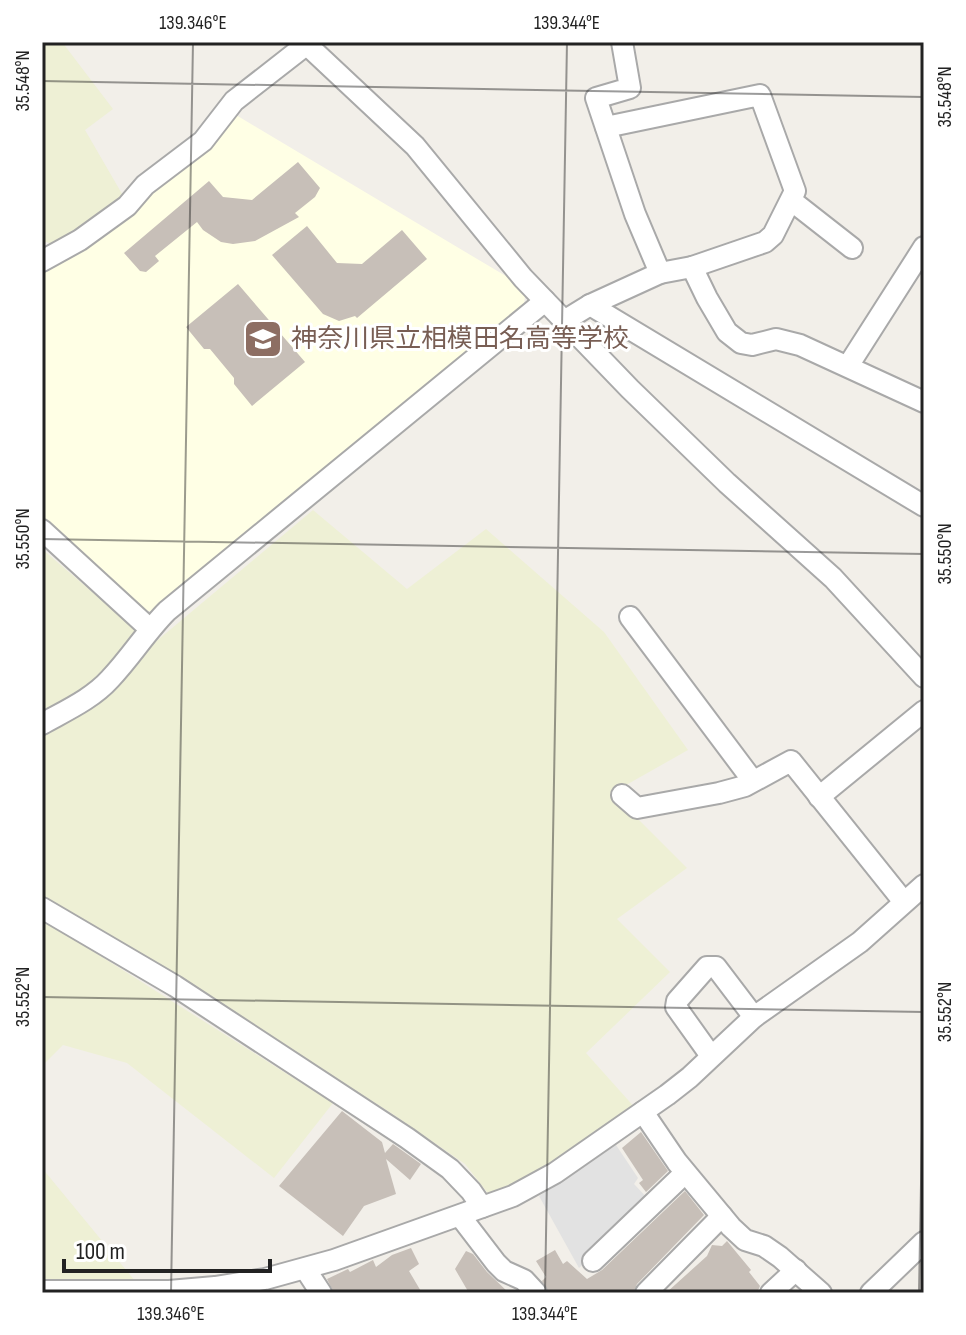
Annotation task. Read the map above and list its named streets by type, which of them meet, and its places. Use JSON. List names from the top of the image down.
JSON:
{
  "places": {
    "school or university": ["神奈川県立相模田名高等学校"]
  },
  "scale_bar": "100 m",
  "coordinates": [
    "139.346°E",
    "139.344°E",
    "35.548°N",
    "35.550°N",
    "35.552°N"
  ]
}
